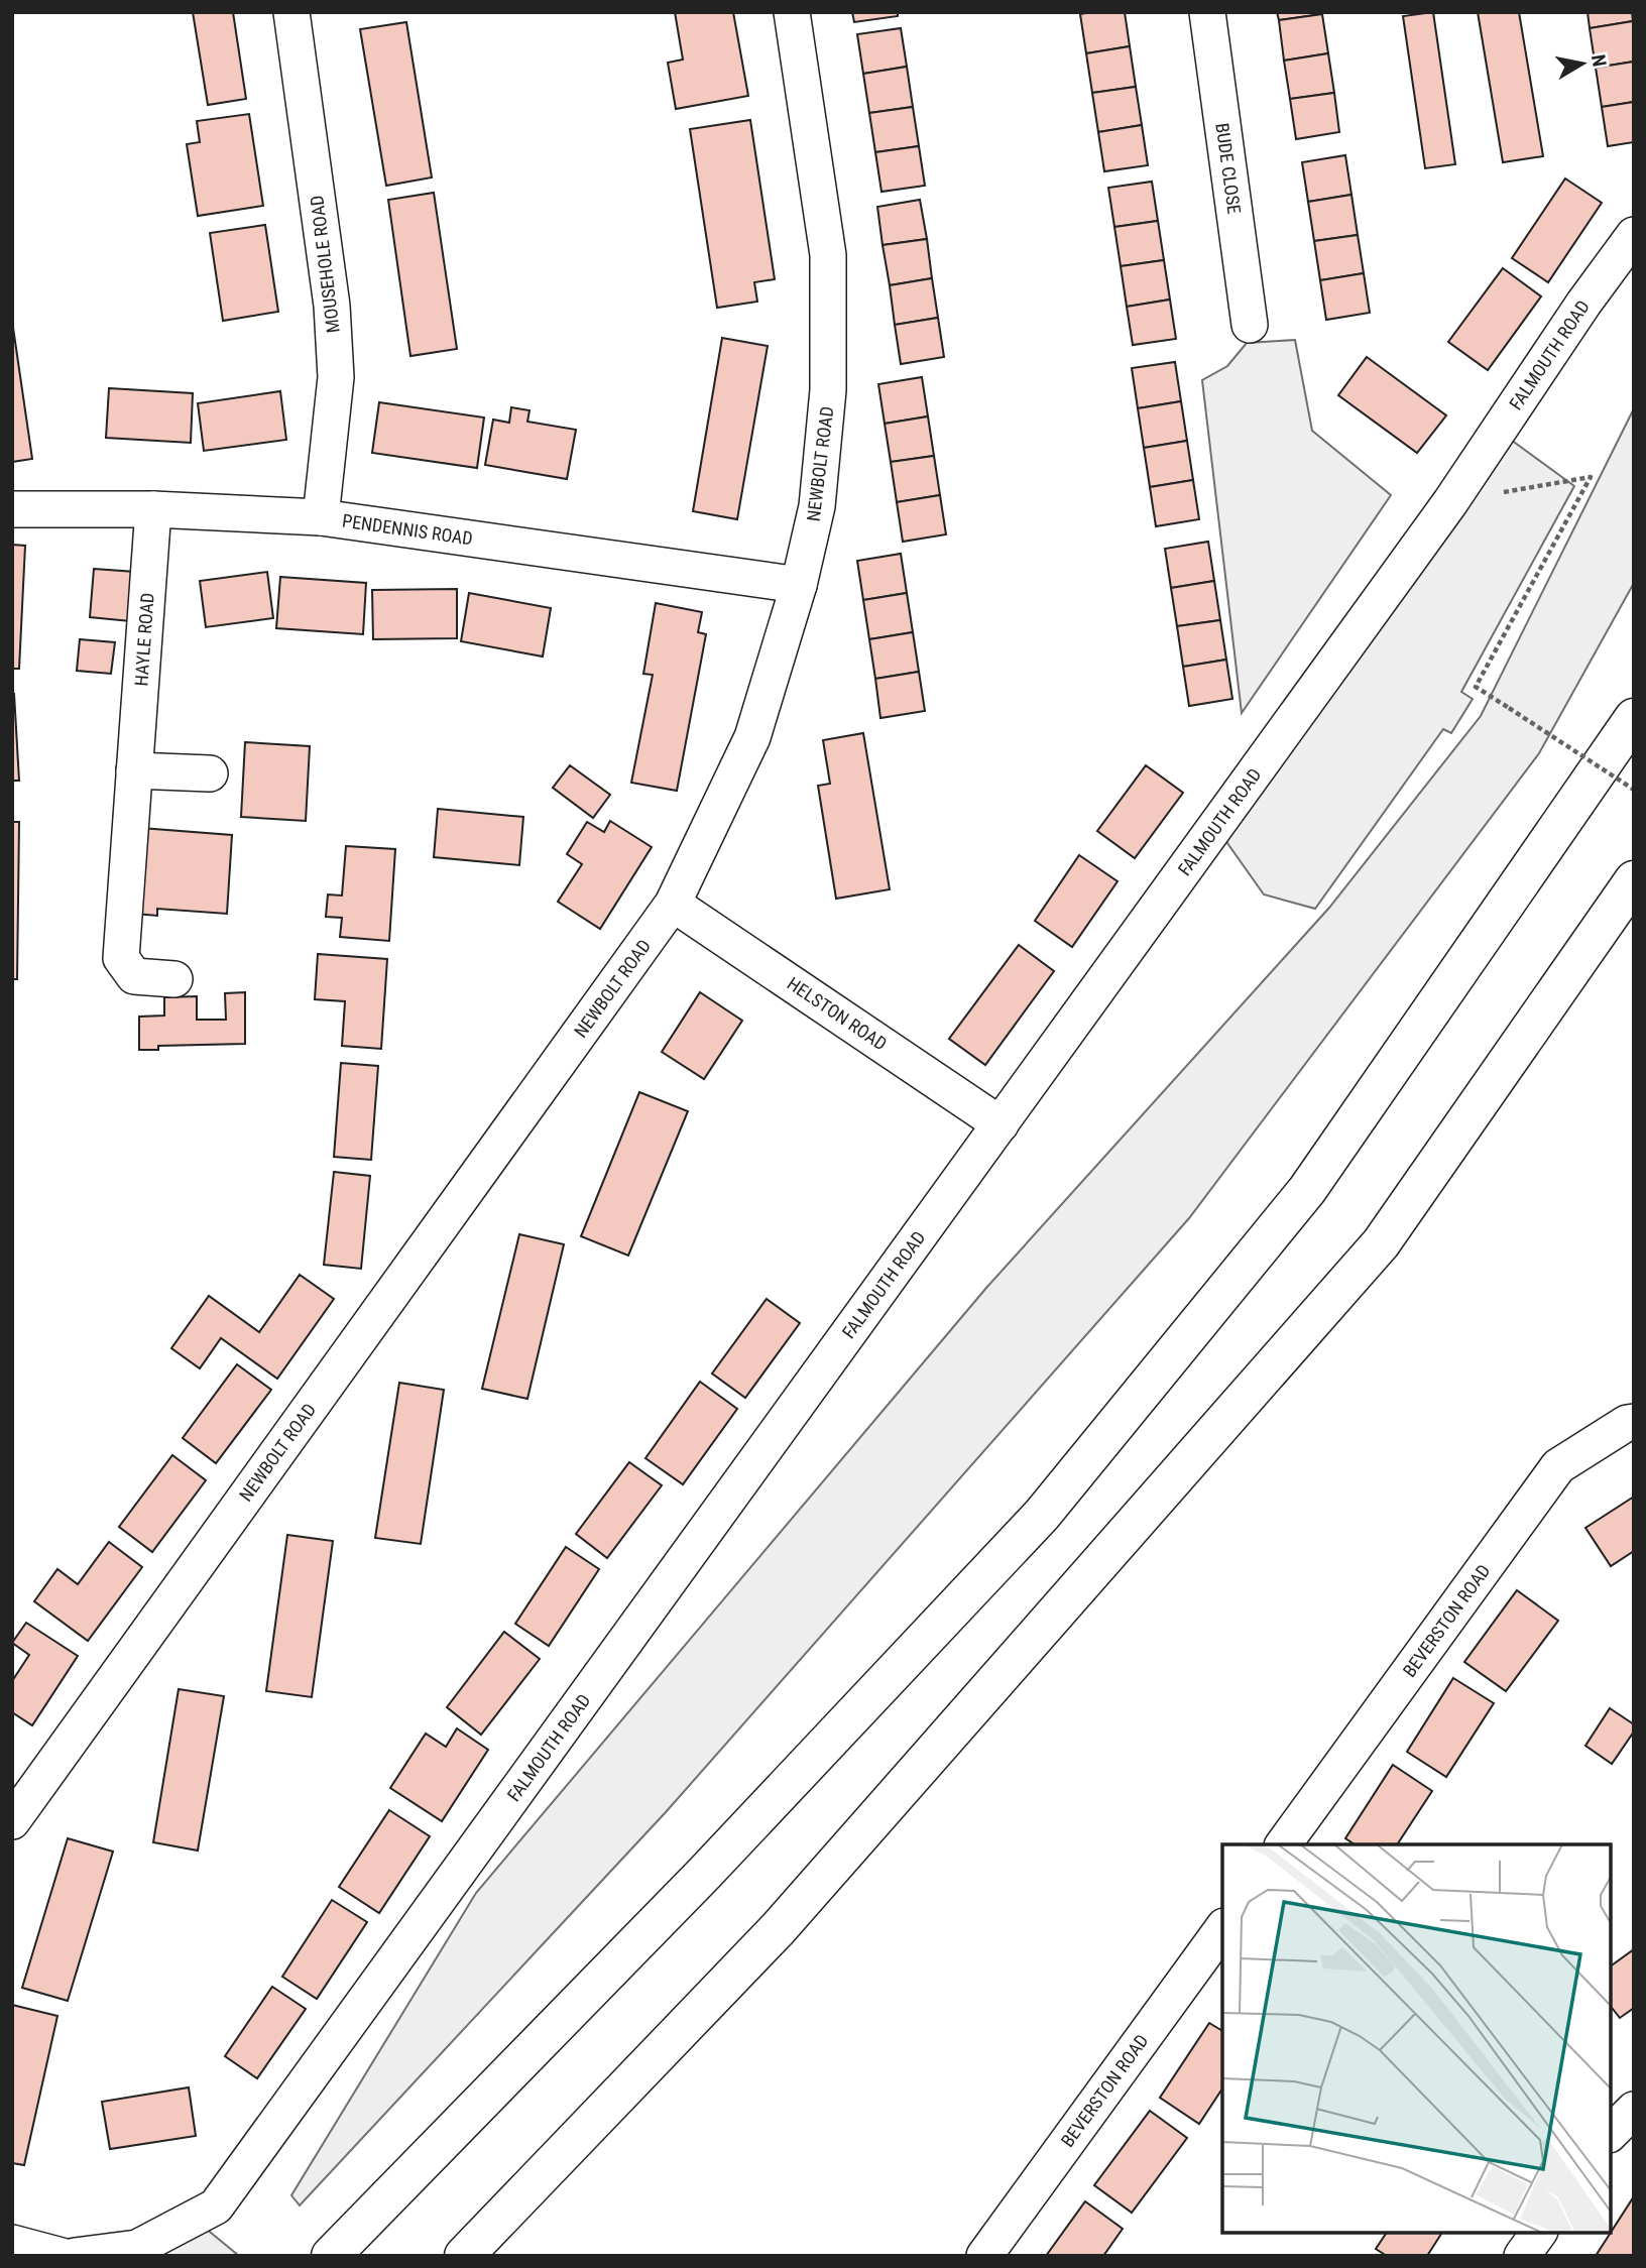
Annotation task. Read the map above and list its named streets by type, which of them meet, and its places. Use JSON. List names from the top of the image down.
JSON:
{
  "streets": {
    "street": [
      "BUDE CLOSE",
      "MOUSEHOLE ROAD",
      "FALMOUTH ROAD",
      "NEWBOLT ROAD",
      "PENDENNIS ROAD",
      "HAYLE ROAD",
      "HELSTON ROAD",
      "BEVERSTON ROAD"
    ]
  },
  "crossings": [
    ["MOUSEHOLE ROAD", "PENDENNIS ROAD"],
    ["FALMOUTH ROAD", "HELSTON ROAD"],
    ["NEWBOLT ROAD", "PENDENNIS ROAD"],
    ["NEWBOLT ROAD", "HELSTON ROAD"],
    ["PENDENNIS ROAD", "HAYLE ROAD"]
  ],
  "north": "right"
}
